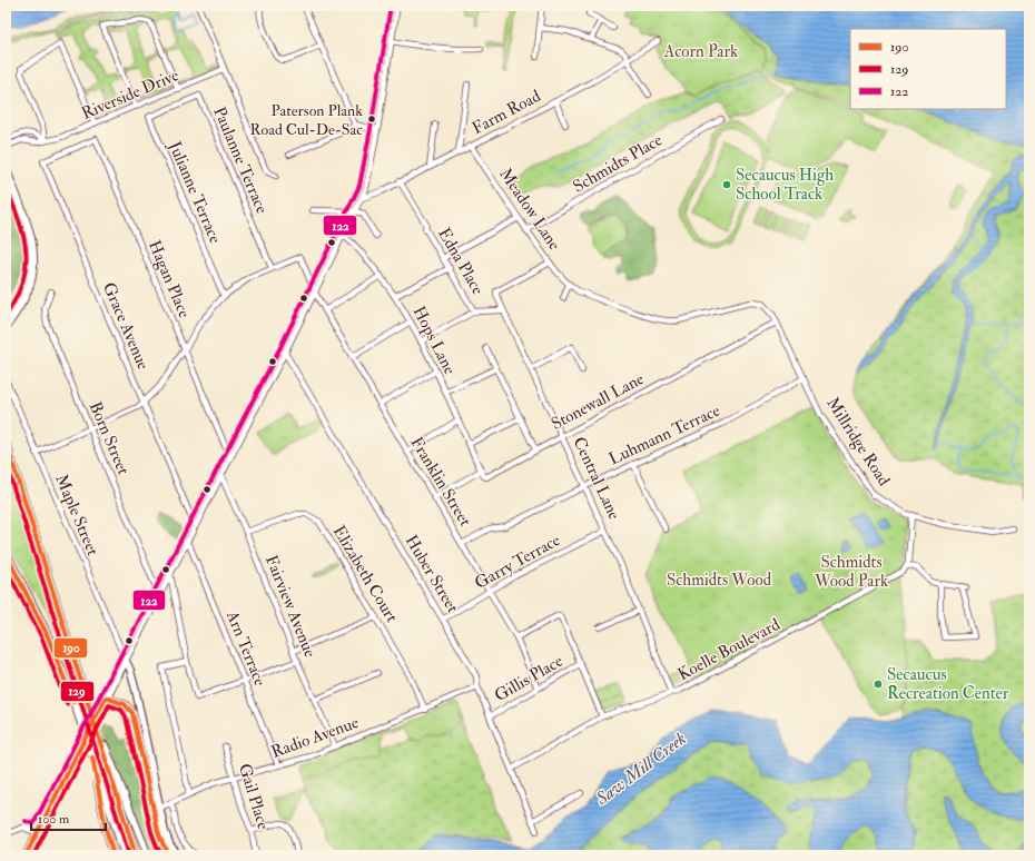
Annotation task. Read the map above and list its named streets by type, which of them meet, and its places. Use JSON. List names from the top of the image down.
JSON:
{
  "streets": {
    "street": [
      "Riverside Drive",
      "Farm Road",
      "Paulanne Terrace",
      "Schmidts Place",
      "Julianne Terrace",
      "Meadow Lane",
      "Edna Place",
      "Hagan Place",
      "Grace Avenue",
      "Hops Lane",
      "Stonewall Lane",
      "Luhmann Terrace",
      "Born Street",
      "Millridge Road",
      "Central Lane",
      "Franklin Street",
      "Maple Street",
      "Garry Terrace",
      "Elizabeth Court",
      "Huber Street",
      "Fairview Avenue",
      "Arn Terrace",
      "Koelle Boulevard",
      "Gillis Place",
      "Radio Avenue",
      "Gail Place"
    ]
  },
  "crossings": [
    ["Farm Road", "Meadow Lane"],
    ["Farm Road", "Edna Place"],
    ["Paulanne Terrace", "Julianne Terrace"],
    ["Paulanne Terrace", "Franklin Street"],
    ["Schmidts Place", "Meadow Lane"],
    ["Meadow Lane", "Stonewall Lane"],
    ["Meadow Lane", "Millridge Road"],
    ["Meadow Lane", "Central Lane"],
    ["Hagan Place", "Grace Avenue"],
    ["Hops Lane", "Stonewall Lane"],
    ["Stonewall Lane", "Millridge Road"],
    ["Stonewall Lane", "Central Lane"],
    ["Luhmann Terrace", "Millridge Road"],
    ["Luhmann Terrace", "Central Lane"],
    ["Luhmann Terrace", "Franklin Street"],
    ["Central Lane", "Garry Terrace"],
    ["Central Lane", "Koelle Boulevard"],
    ["Franklin Street", "Garry Terrace"],
    ["Franklin Street", "Gillis Place"],
    ["Garry Terrace", "Huber Street"],
    ["Elizabeth Court", "Fairview Avenue"],
    ["Elizabeth Court", "Radio Avenue"],
    ["Huber Street", "Koelle Boulevard"],
    ["Huber Street", "Gillis Place"],
    ["Huber Street", "Radio Avenue"],
    ["Fairview Avenue", "Radio Avenue"],
    ["Arn Terrace", "Radio Avenue"],
    ["Radio Avenue", "Gail Place"]
  ],
  "water": ["Saw Mill Creek"],
  "parks": ["Acorn Park", "Schmidts Wood Park", "Schmidts Wood"],
  "places": ["Paterson Plank Road Cul-De-Sac", "Secaucus High School Track", "Secaucus Recreation Center"],
  "lines": ["transit line 122", "transit line 129", "transit line 190"],
  "legend": ["190", "129", "122"],
  "scale_bar": "100 m"
}
